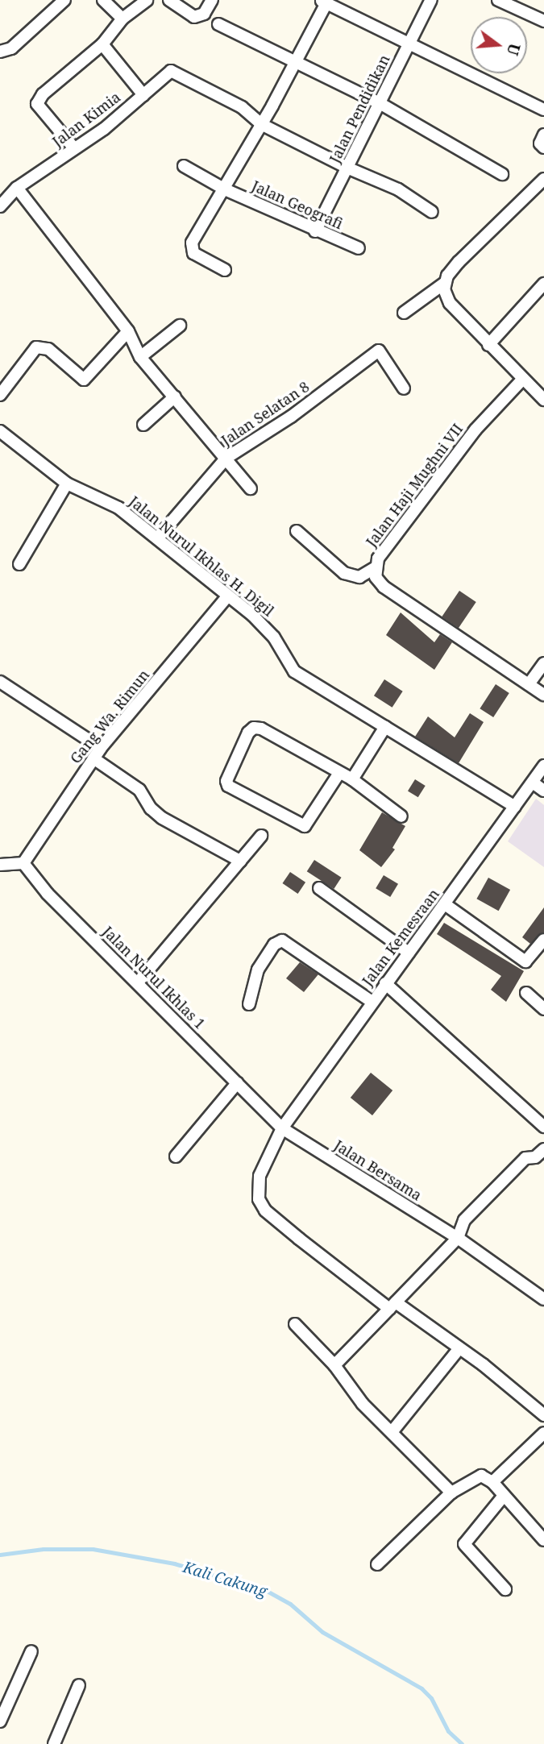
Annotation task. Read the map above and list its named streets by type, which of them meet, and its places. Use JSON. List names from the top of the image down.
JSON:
{
  "streets": {
    "street": [
      "Jalan Pendidikan",
      "Jalan Kimia",
      "Jalan Geografi",
      "Jalan Selatan 8",
      "Jalan Haji Mughni VII",
      "Jalan Nurul Ikhlas H. Digil",
      "Gang Wa. Rimun",
      "Jalan Kemesraan",
      "Jalan Nurul Ikhlas 1",
      "Jalan Bersama"
    ]
  },
  "crossings": [
    ["Jalan Pendidikan", "Jalan Geografi"],
    ["Jalan Selatan 8", "Jalan Nurul Ikhlas H. Digil"],
    ["Jalan Nurul Ikhlas H. Digil", "Gang Wa. Rimun"],
    ["Jalan Nurul Ikhlas H. Digil", "Jalan Kemesraan"],
    ["Gang Wa. Rimun", "Jalan Nurul Ikhlas 1"],
    ["Jalan Kemesraan", "Jalan Nurul Ikhlas 1"],
    ["Jalan Kemesraan", "Jalan Bersama"],
    ["Jalan Nurul Ikhlas 1", "Jalan Bersama"]
  ],
  "water": ["Kali Cakung"],
  "north": "right"
}
